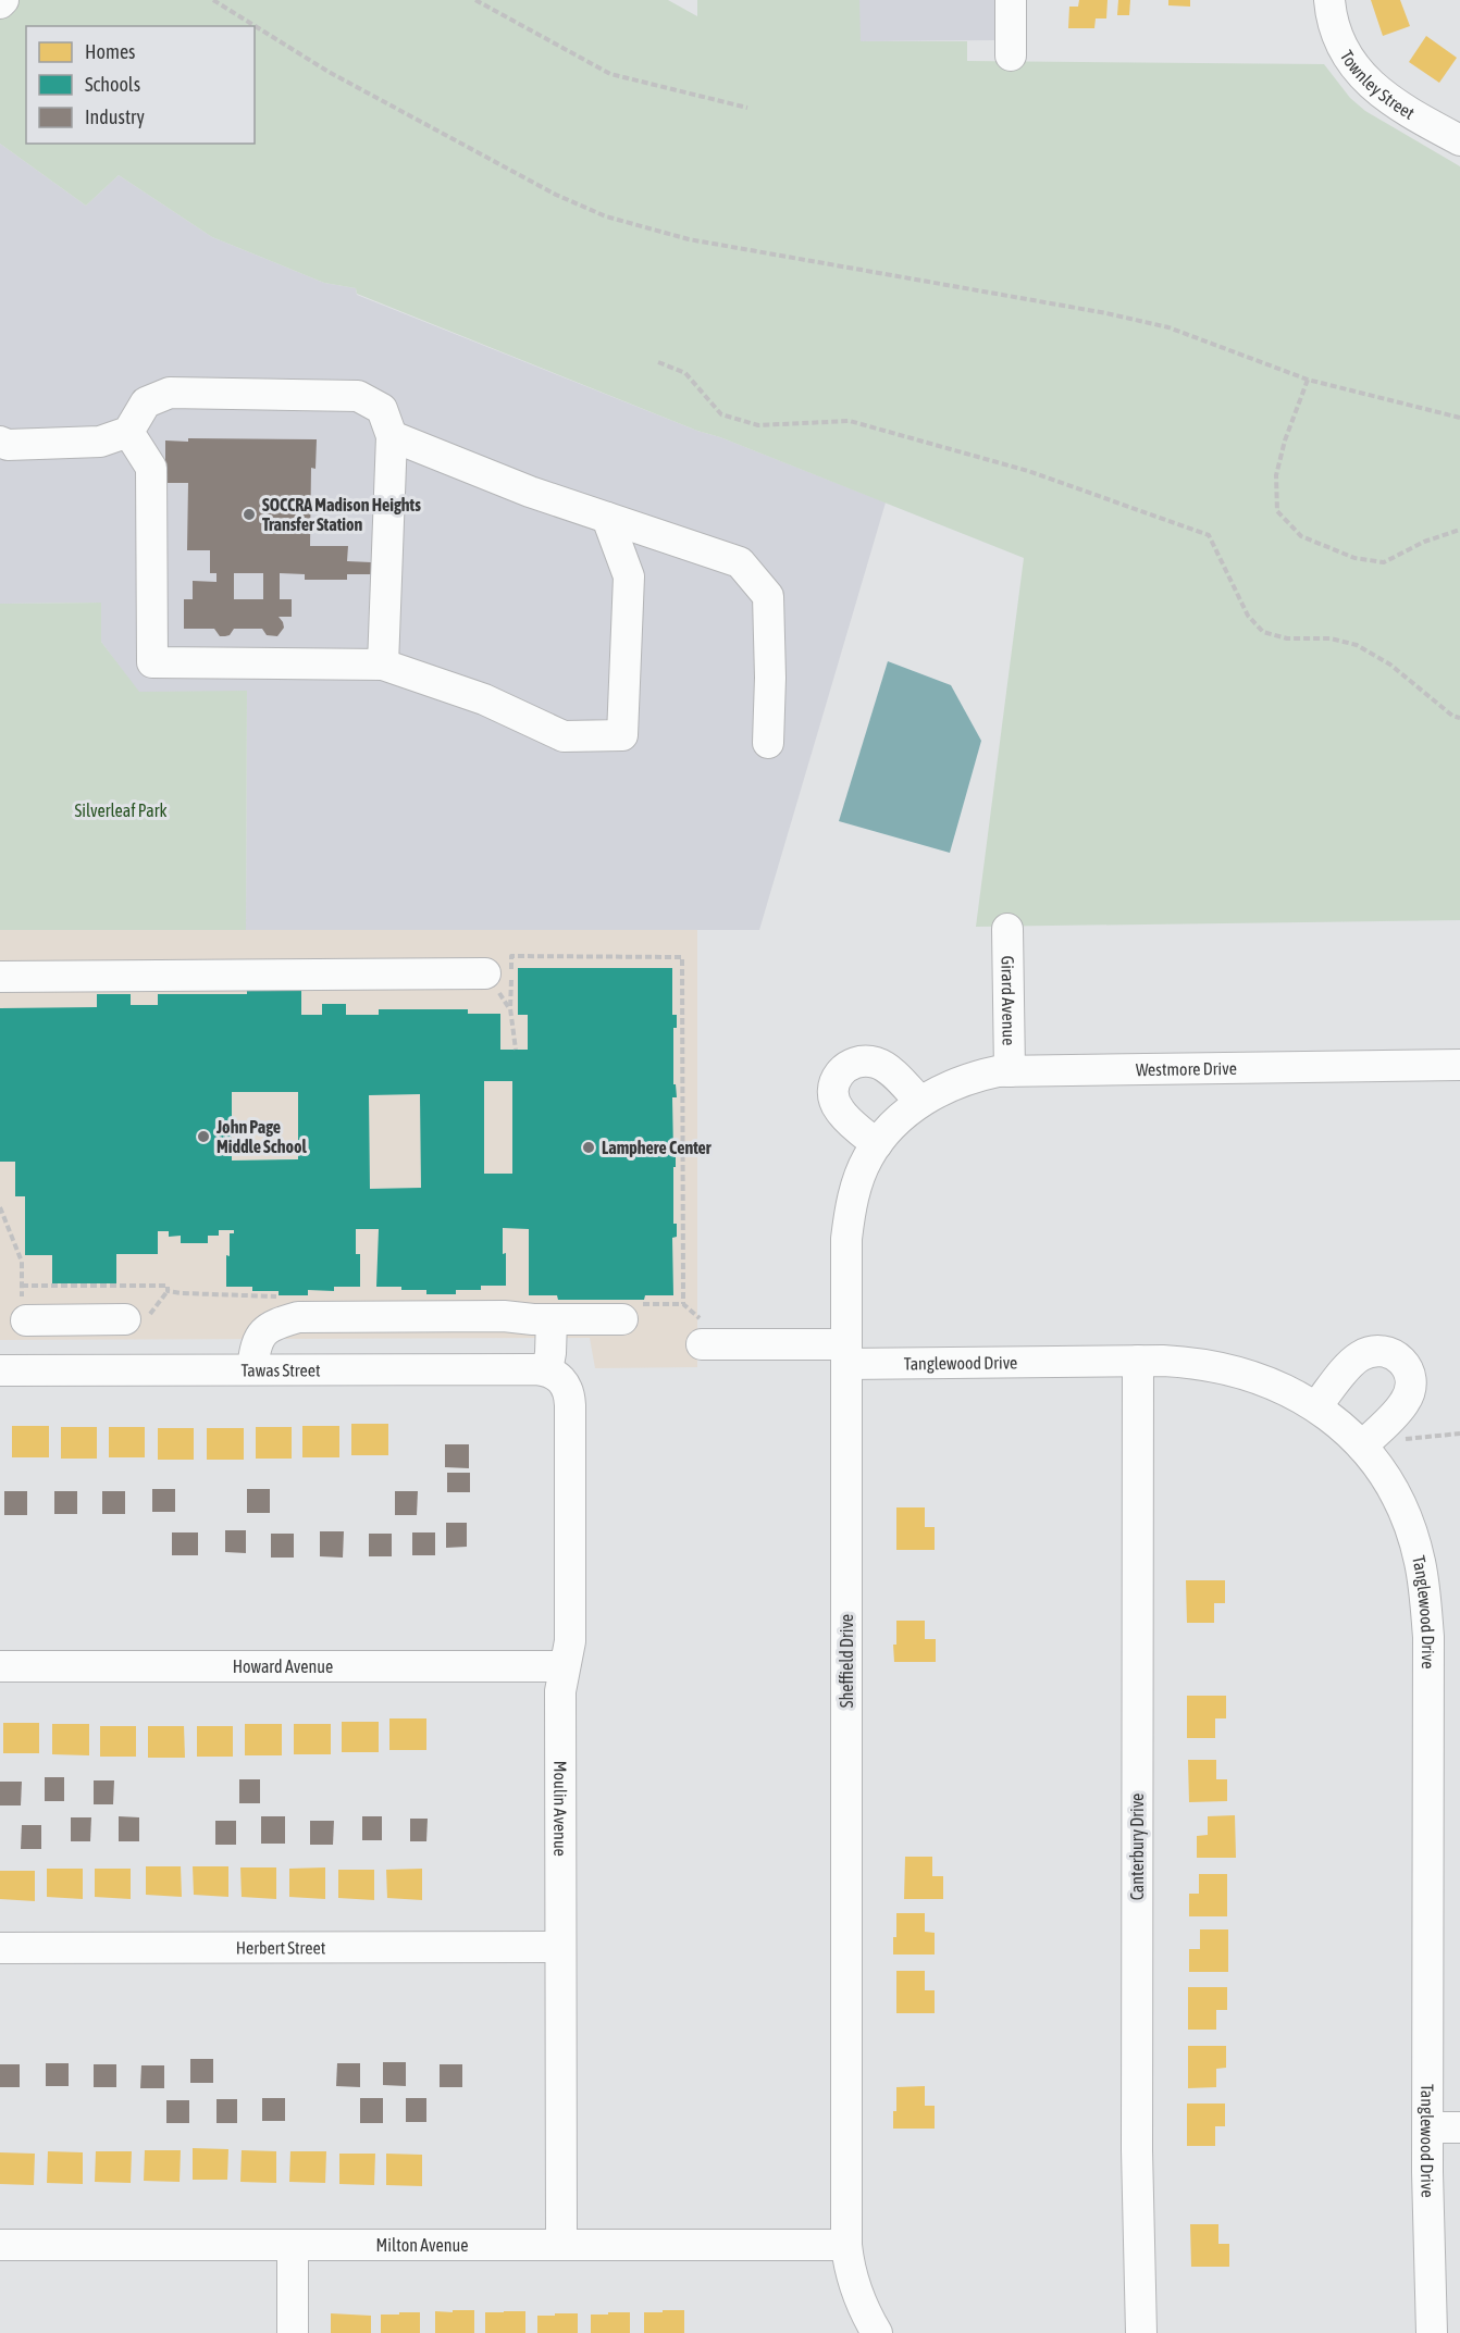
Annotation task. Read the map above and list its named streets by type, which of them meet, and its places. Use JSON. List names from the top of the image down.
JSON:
{
  "streets": {
    "street": [
      "Townley Street",
      "Girard Avenue",
      "Westmore Drive",
      "Tanglewood Drive",
      "Tawas Street",
      "Sheffield Drive",
      "Howard Avenue",
      "Moulin Avenue",
      "Canterbury Drive",
      "Herbert Street",
      "Milton Avenue"
    ]
  },
  "crossings": [
    ["Girard Avenue", "Westmore Drive"],
    ["Westmore Drive", "Sheffield Drive"],
    ["Tanglewood Drive", "Sheffield Drive"],
    ["Tanglewood Drive", "Canterbury Drive"],
    ["Tawas Street", "Moulin Avenue"],
    ["Sheffield Drive", "Milton Avenue"],
    ["Howard Avenue", "Moulin Avenue"],
    ["Moulin Avenue", "Herbert Street"],
    ["Moulin Avenue", "Milton Avenue"]
  ],
  "parks": ["Silverleaf Park"],
  "places": ["SOCCRA Madison Heights Transfer Station", "John Page Middle School", "Lamphere Center"],
  "legend": ["Homes", "Schools", "Industry"]
}
